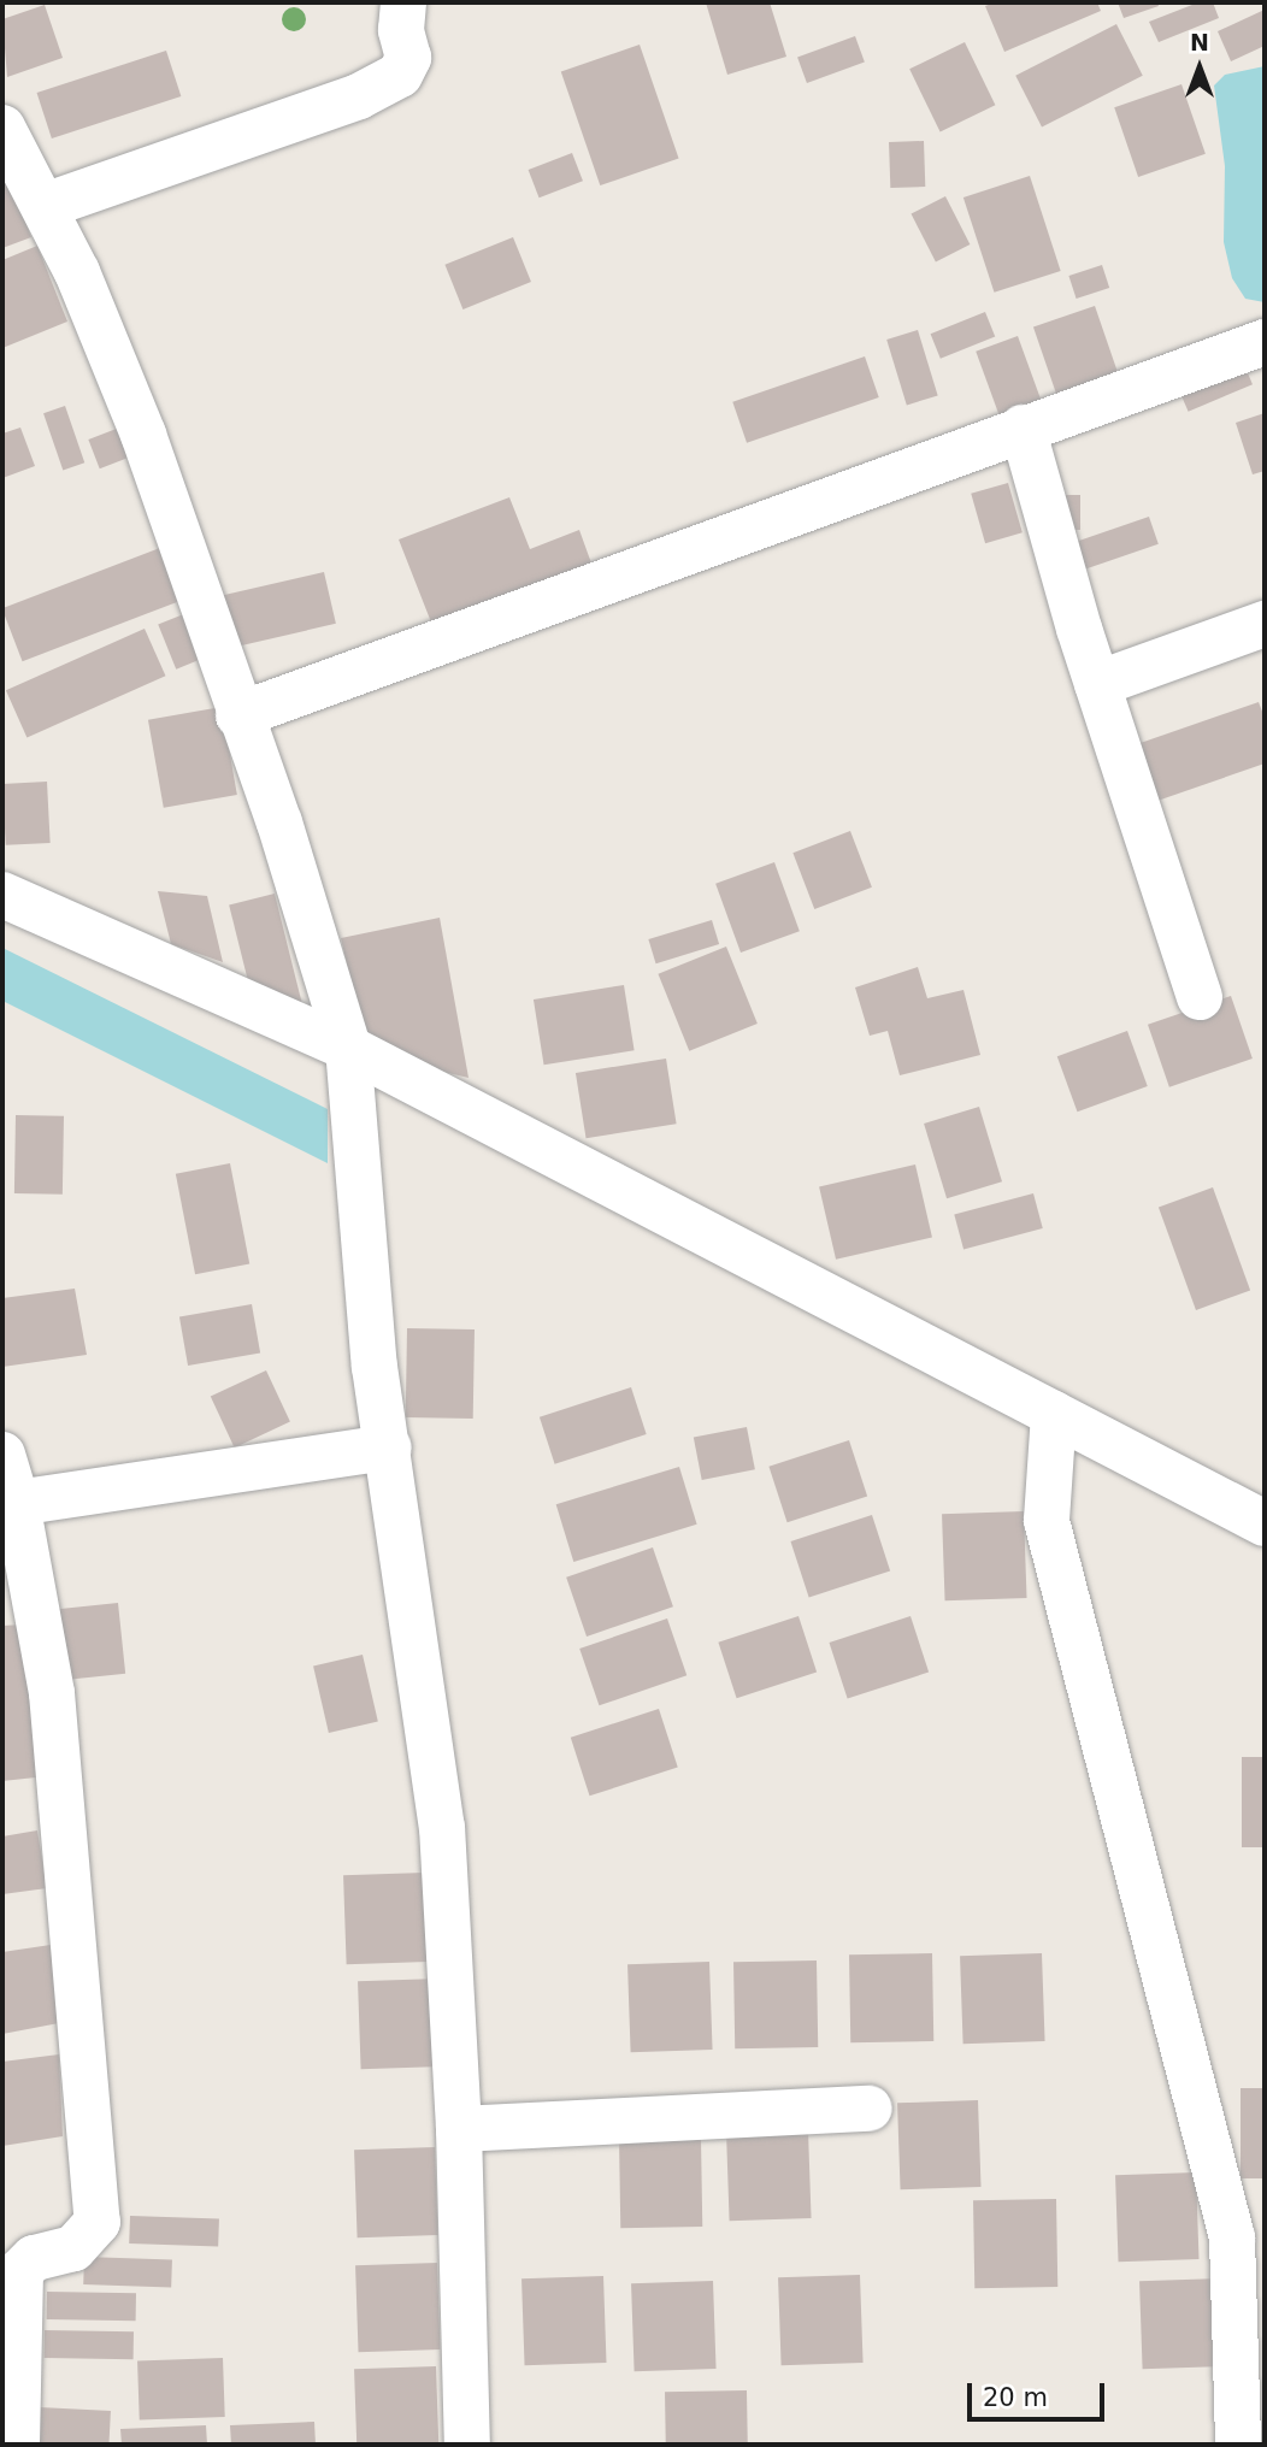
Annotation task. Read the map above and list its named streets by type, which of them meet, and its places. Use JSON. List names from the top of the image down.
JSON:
{
  "scale_bar": "20 m",
  "north": "top"
}
